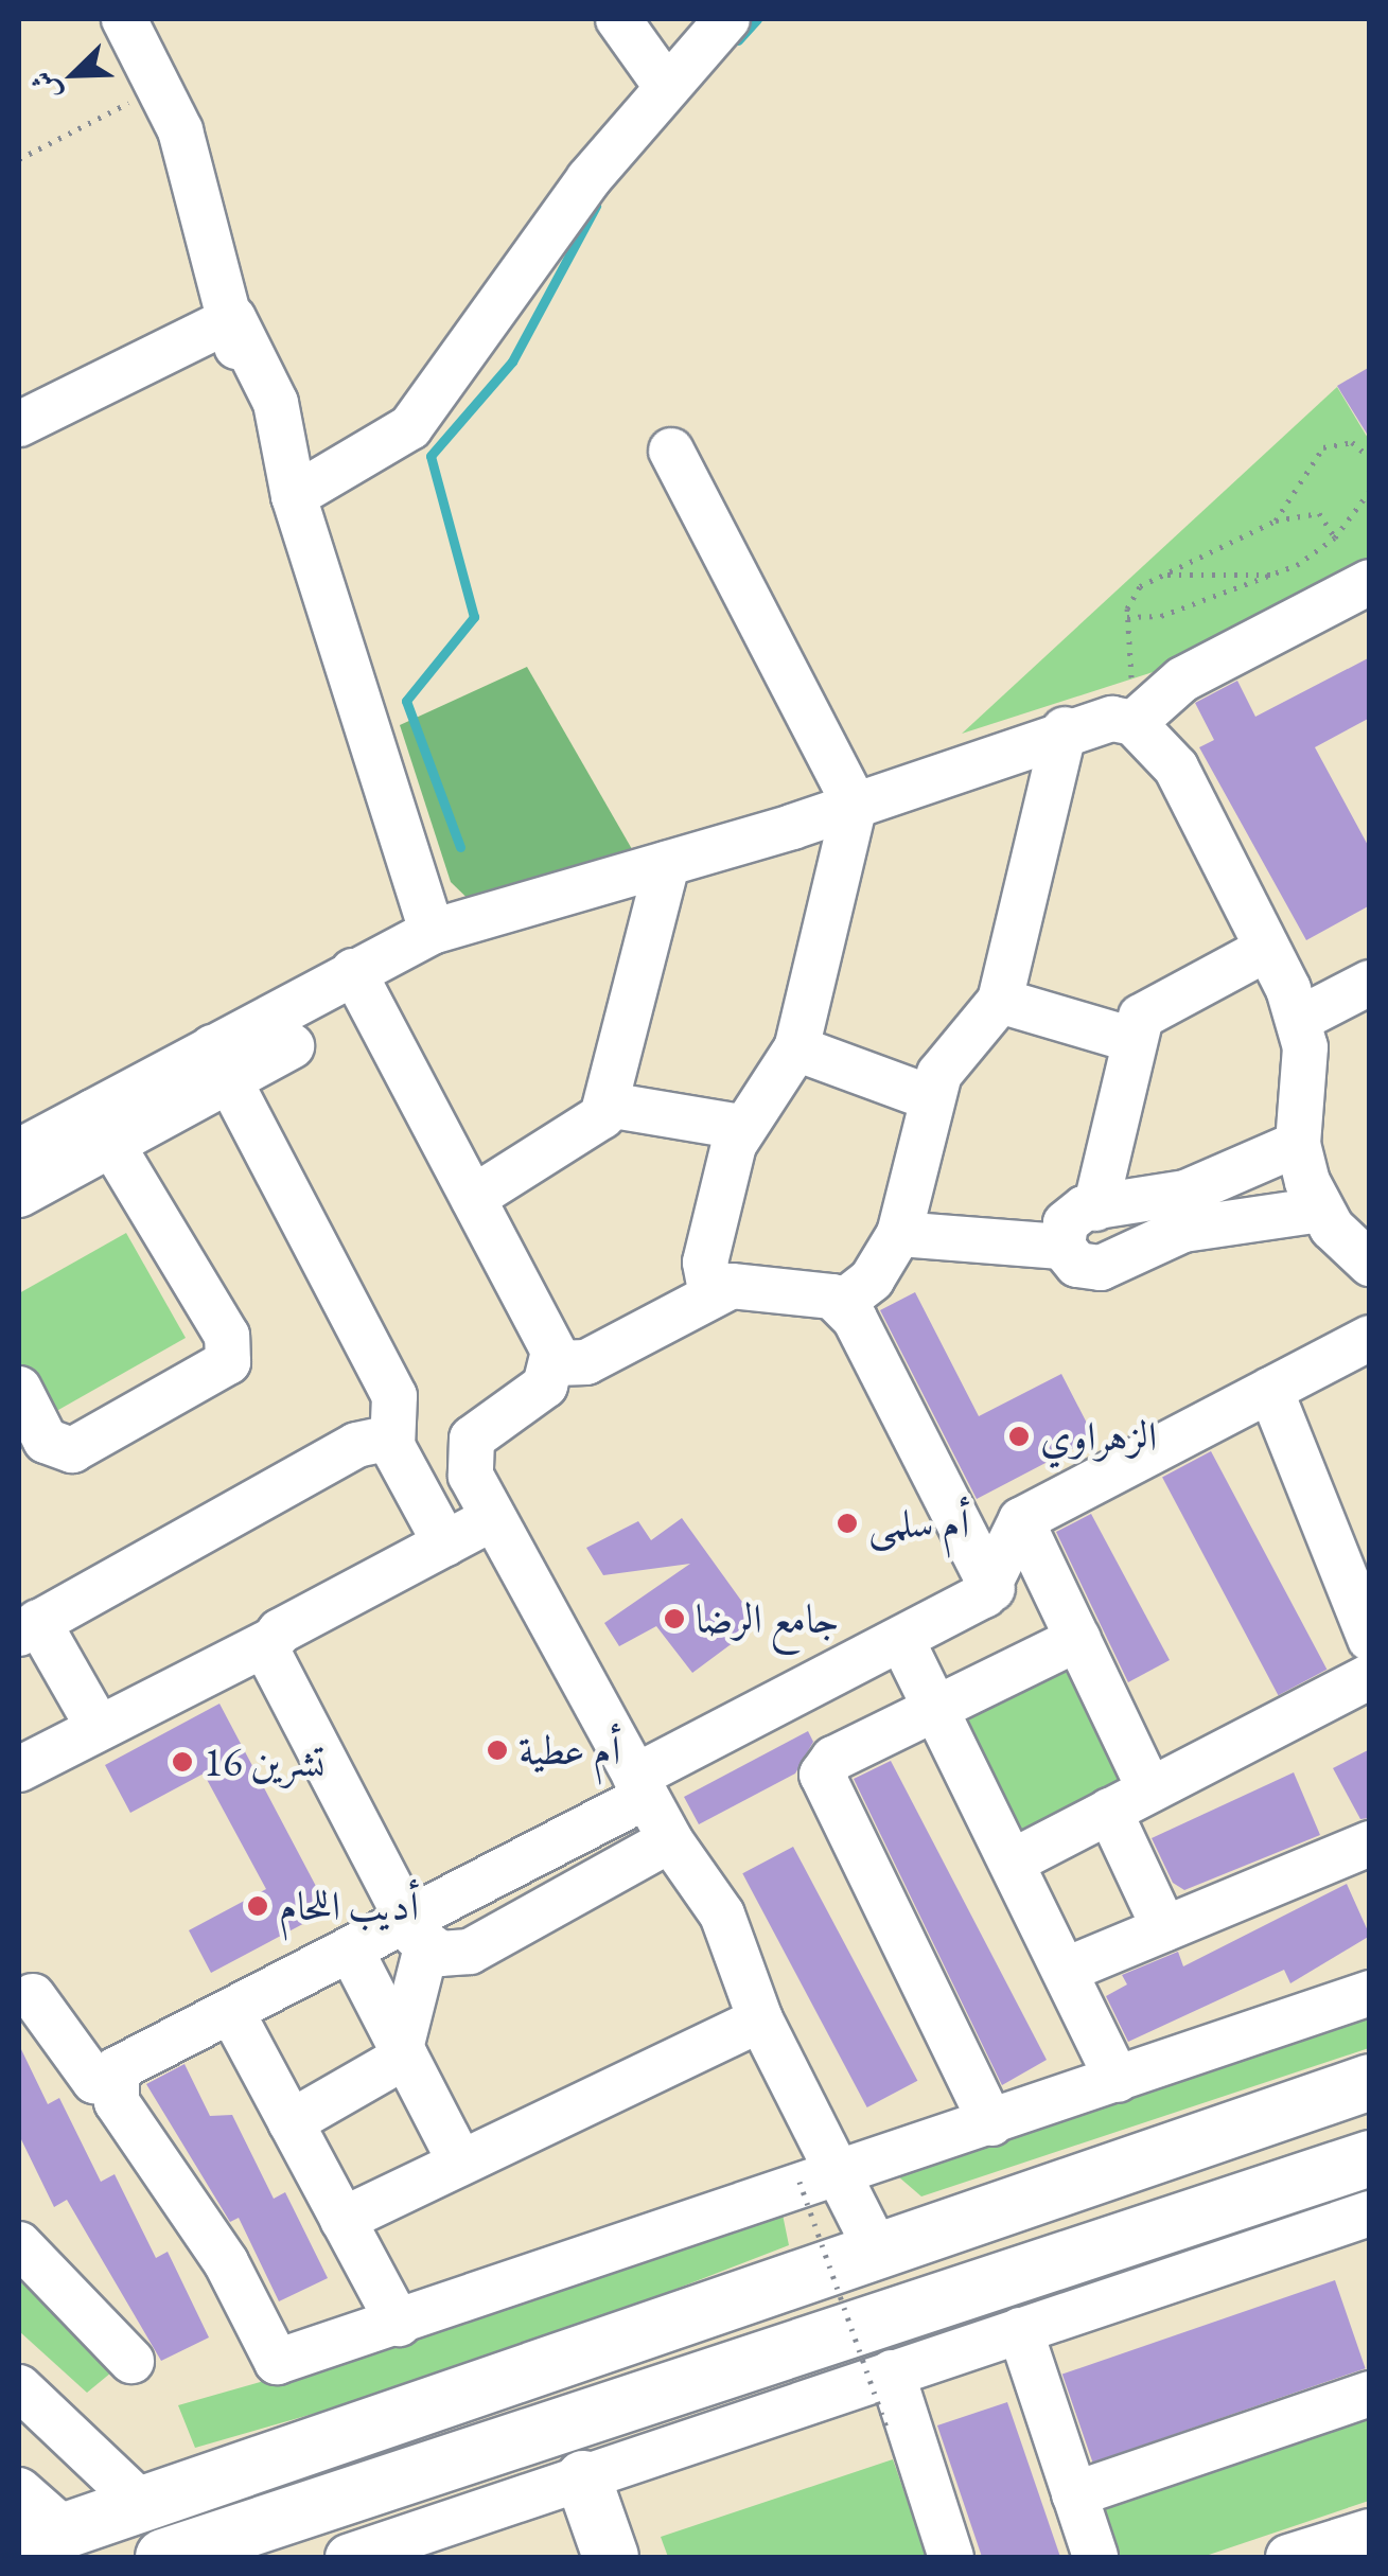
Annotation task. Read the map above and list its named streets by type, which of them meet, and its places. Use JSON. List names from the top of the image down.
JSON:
{
  "places": [
    "الزهراوي",
    "أم سلمى",
    "جامع الرضا",
    "أم عطية",
    "16 تشرين",
    "أديب اللحام"
  ],
  "north": "bottom left"
}
